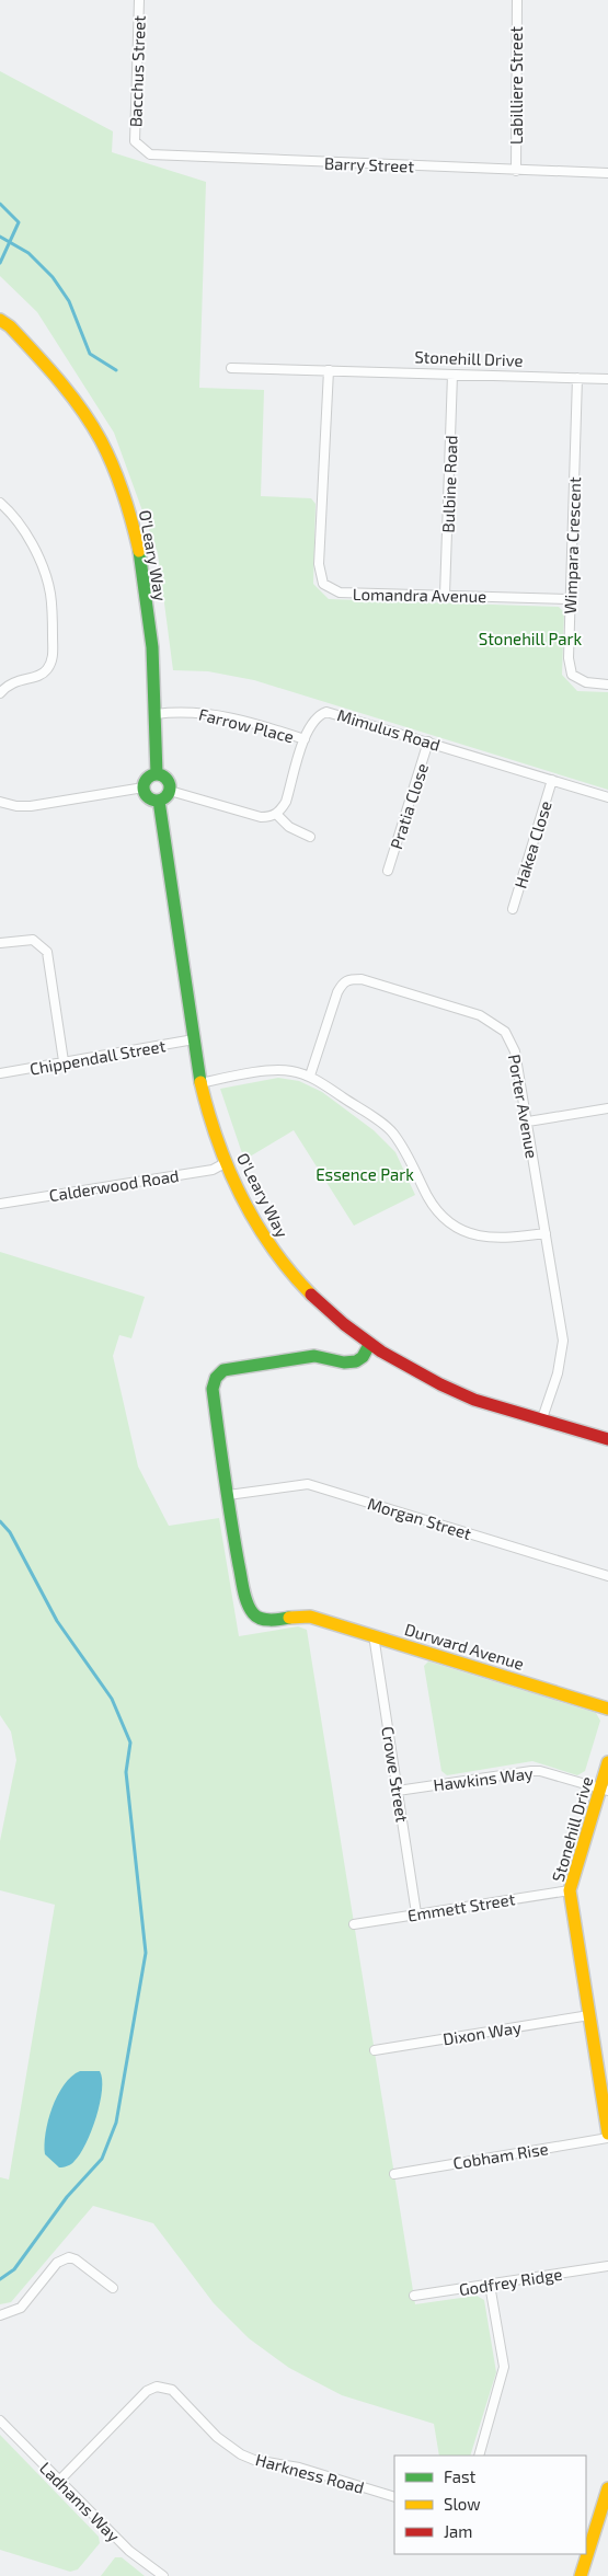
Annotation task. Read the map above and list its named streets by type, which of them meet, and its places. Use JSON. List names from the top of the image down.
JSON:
{
  "streets": {
    "street": [
      "Bacchus Street",
      "Labilliere Street",
      "Barry Street",
      "Stonehill Drive",
      "Bulbine Road",
      "Wimpara Crescent",
      "O'Leary Way",
      "Lomandra Avenue",
      "Farrow Place",
      "Mimulus Road",
      "Pratia Close",
      "Hakea Close",
      "Chippendall Street",
      "Porter Avenue",
      "Calderwood Road",
      "Morgan Street",
      "Durward Avenue",
      "Crowe Street",
      "Hawkins Way",
      "Emmett Street",
      "Dixon Way",
      "Cobham Rise",
      "Godfrey Ridge",
      "Harkness Road",
      "Ladhams Way"
    ]
  },
  "crossings": [
    ["Bacchus Street", "Barry Street"],
    ["Labilliere Street", "Barry Street"],
    ["Stonehill Drive", "Bulbine Road"],
    ["Stonehill Drive", "Wimpara Crescent"],
    ["Stonehill Drive", "Lomandra Avenue"],
    ["Stonehill Drive", "Hawkins Way"],
    ["Stonehill Drive", "Emmett Street"],
    ["Stonehill Drive", "Dixon Way"],
    ["Bulbine Road", "Lomandra Avenue"],
    ["Wimpara Crescent", "Lomandra Avenue"],
    ["O'Leary Way", "Farrow Place"],
    ["O'Leary Way", "Chippendall Street"],
    ["O'Leary Way", "Porter Avenue"],
    ["O'Leary Way", "Calderwood Road"],
    ["Farrow Place", "Mimulus Road"],
    ["Mimulus Road", "Pratia Close"],
    ["Mimulus Road", "Hakea Close"],
    ["Morgan Street", "Durward Avenue"],
    ["Durward Avenue", "Crowe Street"],
    ["Crowe Street", "Hawkins Way"],
    ["Crowe Street", "Emmett Street"],
    ["Harkness Road", "Ladhams Way"]
  ],
  "parks": ["Stonehill Park", "Essence Park"],
  "legend": ["Fast", "Slow", "Jam"]
}
